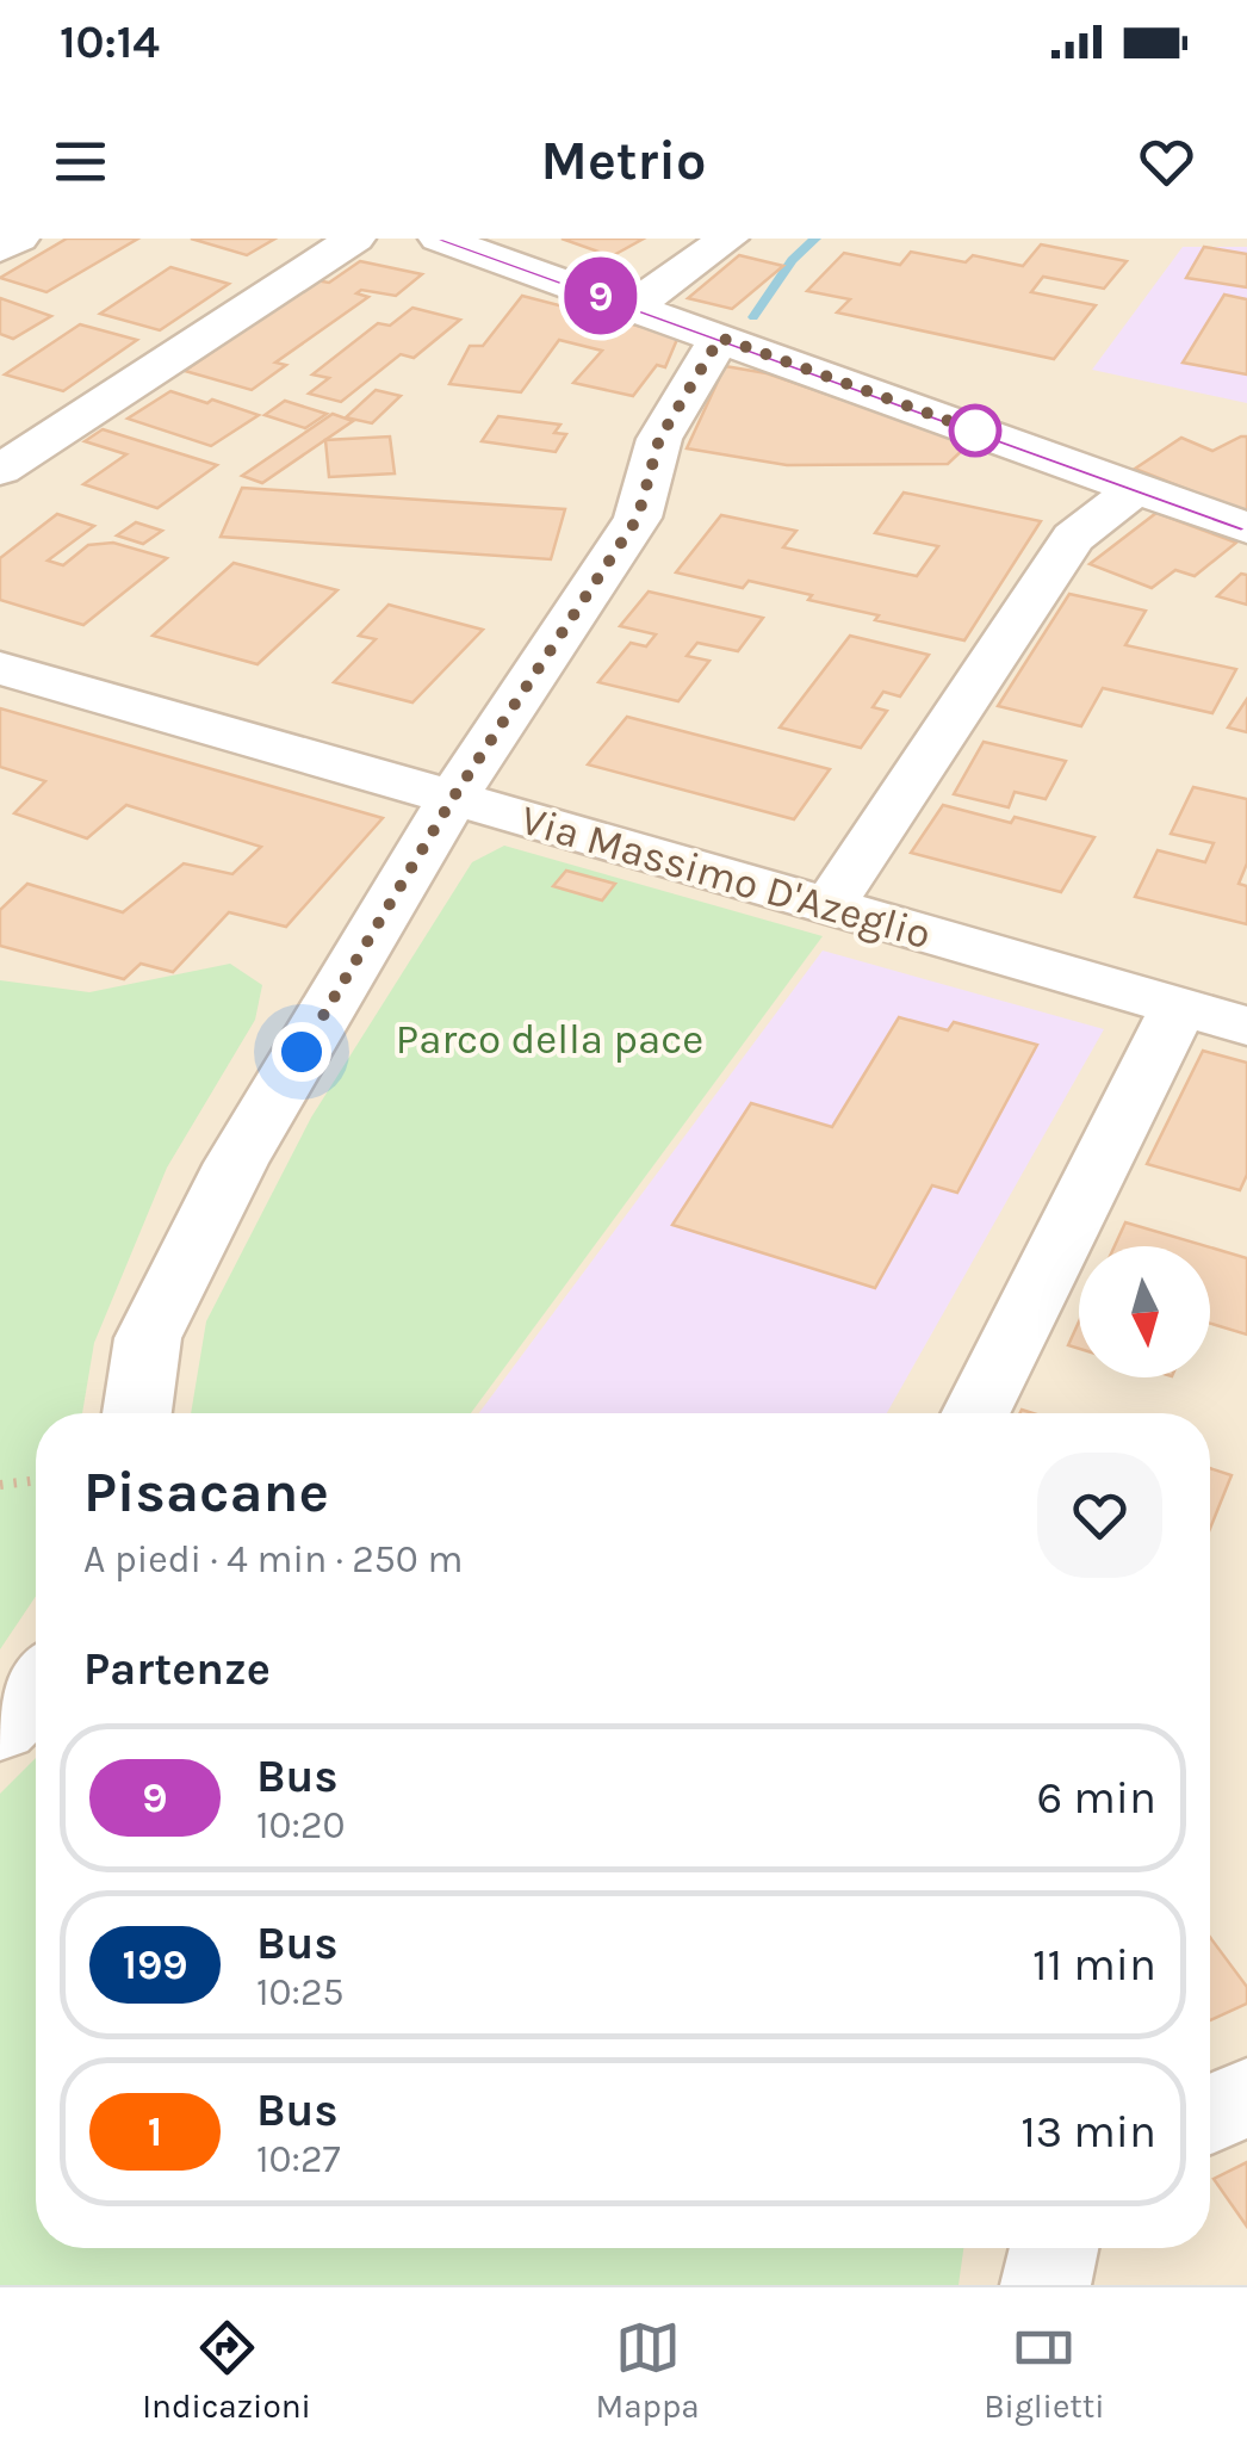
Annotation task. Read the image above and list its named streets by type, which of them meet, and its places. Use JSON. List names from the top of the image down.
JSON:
{
  "streets": {
    "street": ["Via Massimo D'Azeglio"]
  },
  "parks": ["Parco della pace"],
  "lines": ["bus line 9"],
  "north": "bottom",
  "page": {
    "status": "10:14",
    "header": "Metrio",
    "on_map": "9",
    "heading": [
      ["Pisacane", "A piedi · 4 min · 250 m"],
      "Partenze"
    ],
    "list": [
      {
        "mark": "9",
        "name": "Bus",
        "note": "10:20",
        "value": "6 min"
      },
      {
        "mark": "199",
        "name": "Bus",
        "note": "10:25",
        "value": "11 min"
      },
      {
        "mark": "1",
        "name": "Bus",
        "note": "10:27",
        "value": "13 min"
      }
    ],
    "tabs": ["Indicazioni", "Mappa", "Biglietti"]
  }
}
